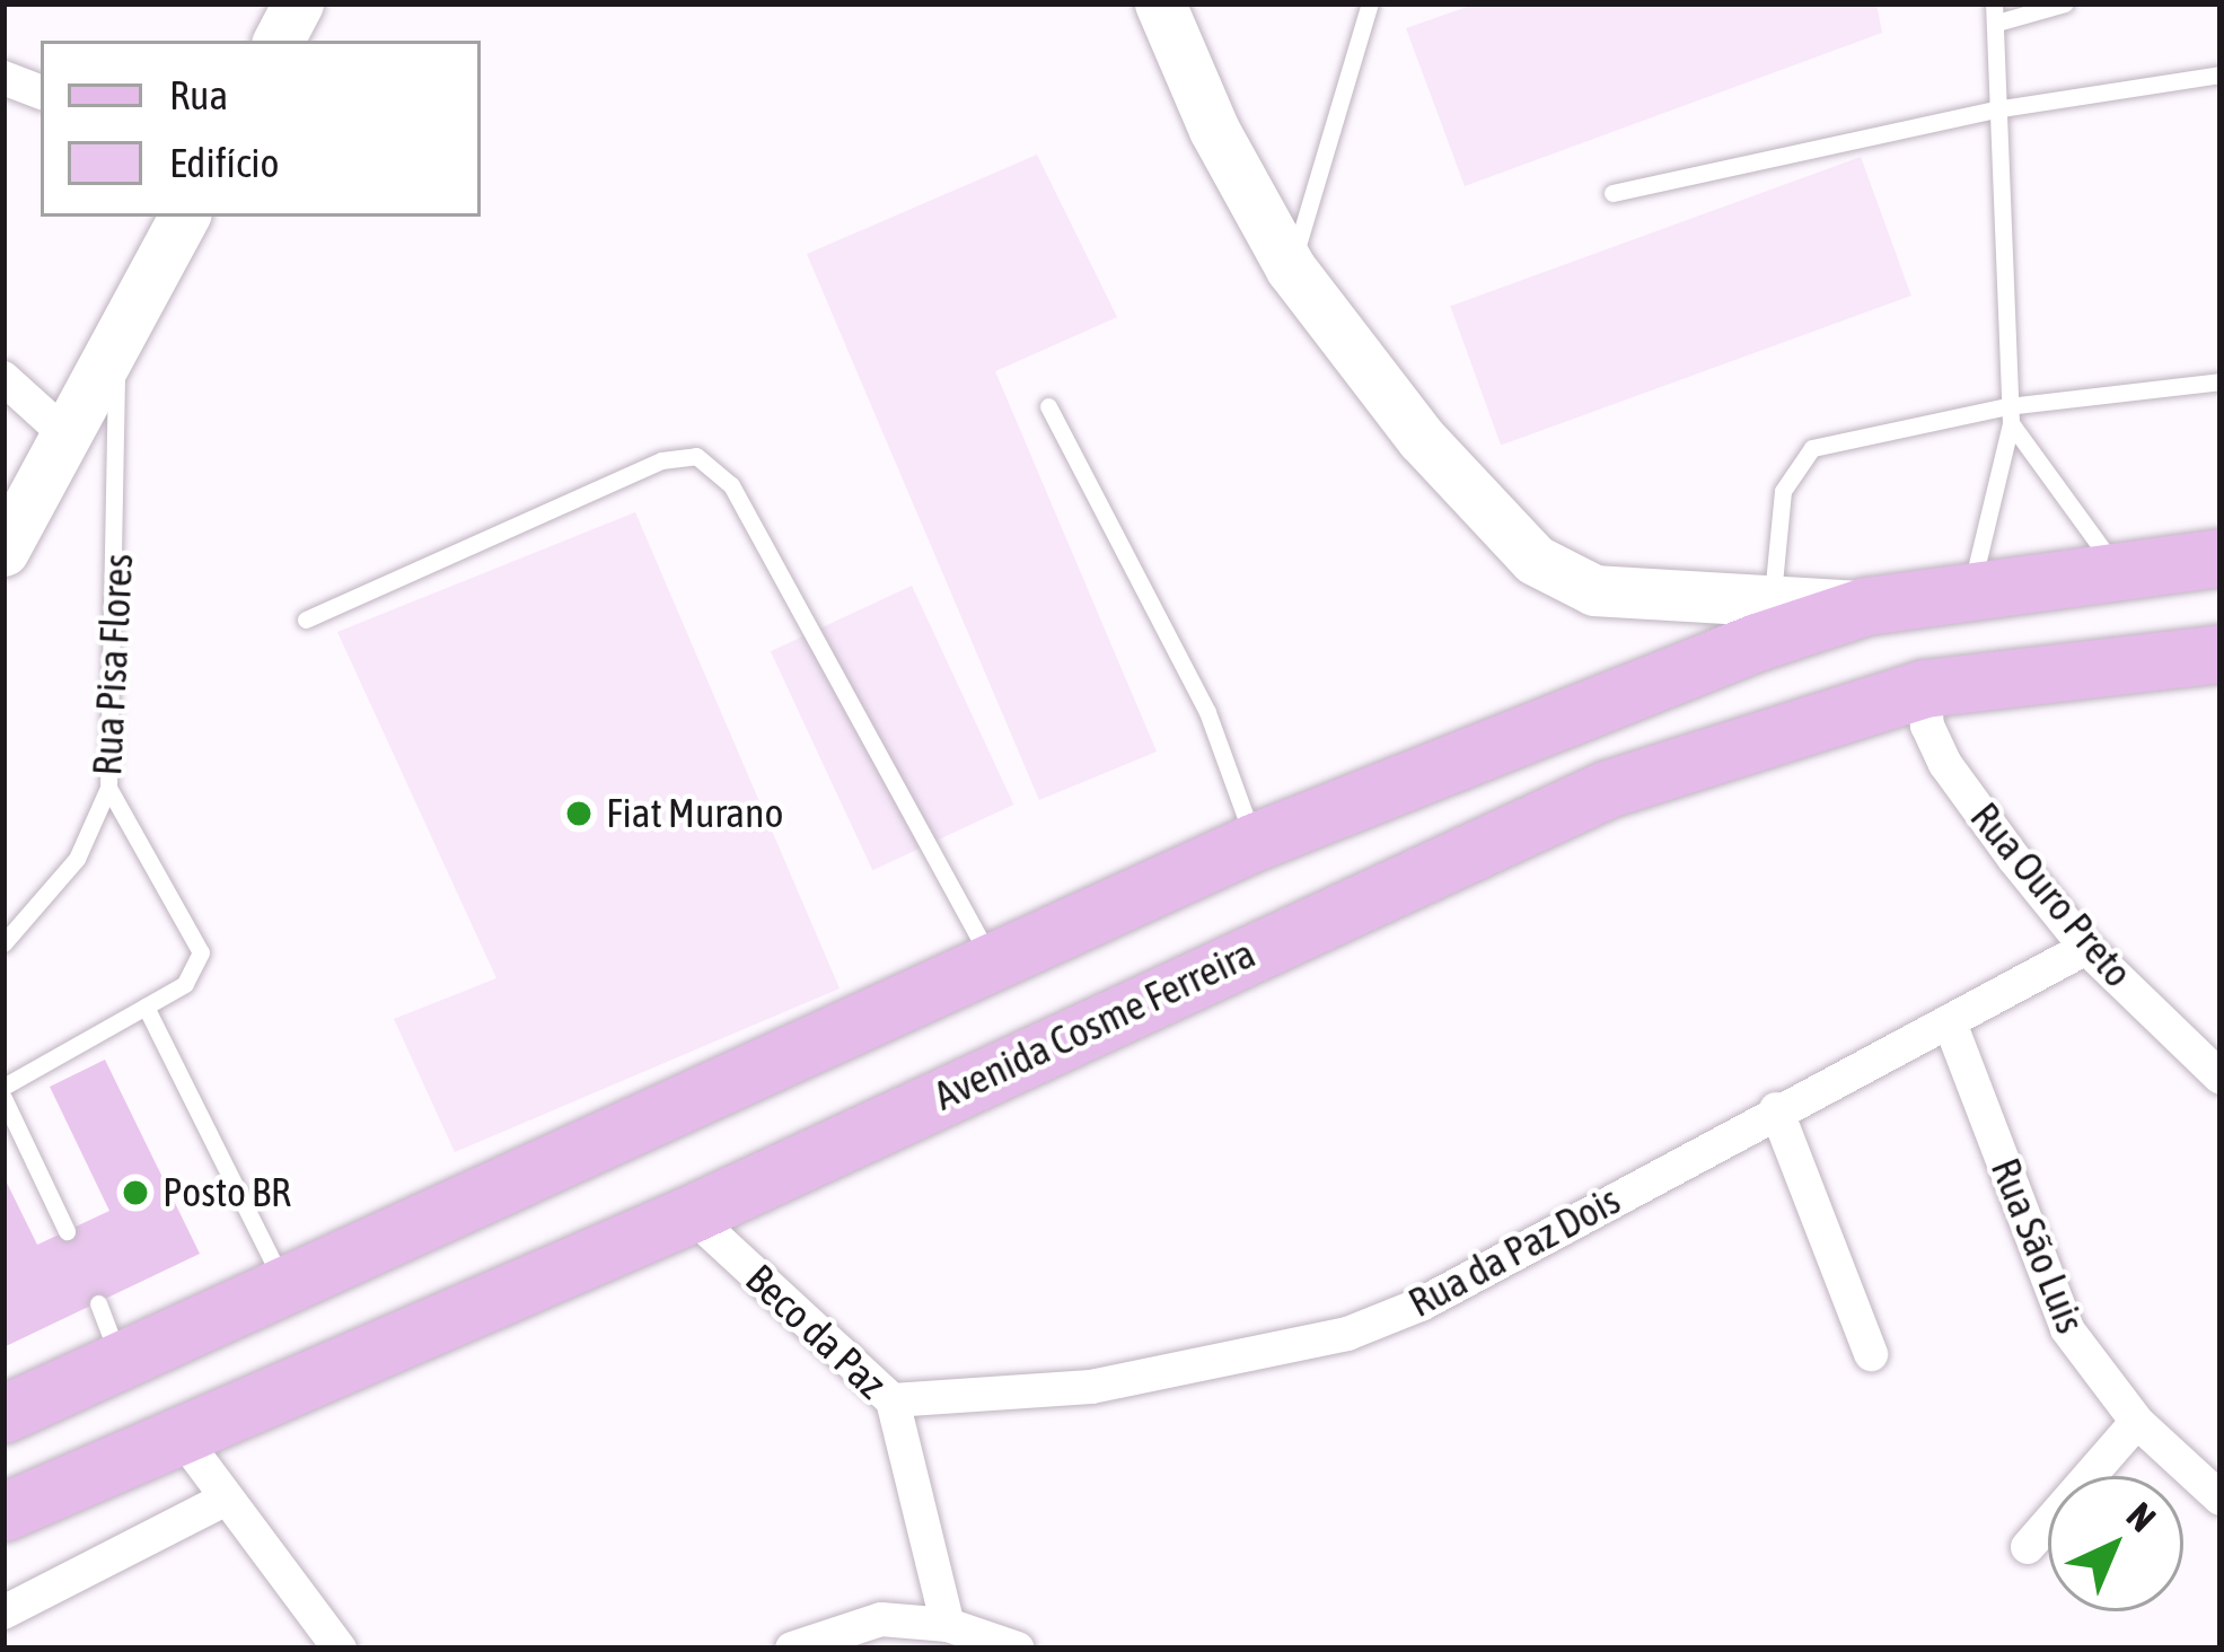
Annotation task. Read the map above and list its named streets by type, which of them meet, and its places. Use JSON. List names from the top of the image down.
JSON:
{
  "streets": {
    "main road": ["Avenida Cosme Ferreira"],
    "street": [
      "Rua Ouro Preto",
      "Rua São Luis",
      "Rua da Paz Dois",
      "Beco da Paz"
    ],
    "lane": ["Rua Pisa Flores"]
  },
  "crossings": [
    ["Rua Ouro Preto", "Avenida Cosme Ferreira"],
    ["Rua Ouro Preto", "Rua da Paz Dois"],
    ["Avenida Cosme Ferreira", "Beco da Paz"],
    ["Rua São Luis", "Rua da Paz Dois"],
    ["Rua da Paz Dois", "Beco da Paz"]
  ],
  "places": ["Fiat Murano", "Posto BR"],
  "legend": ["Rua", "Edifício"],
  "north": "top right"
}
